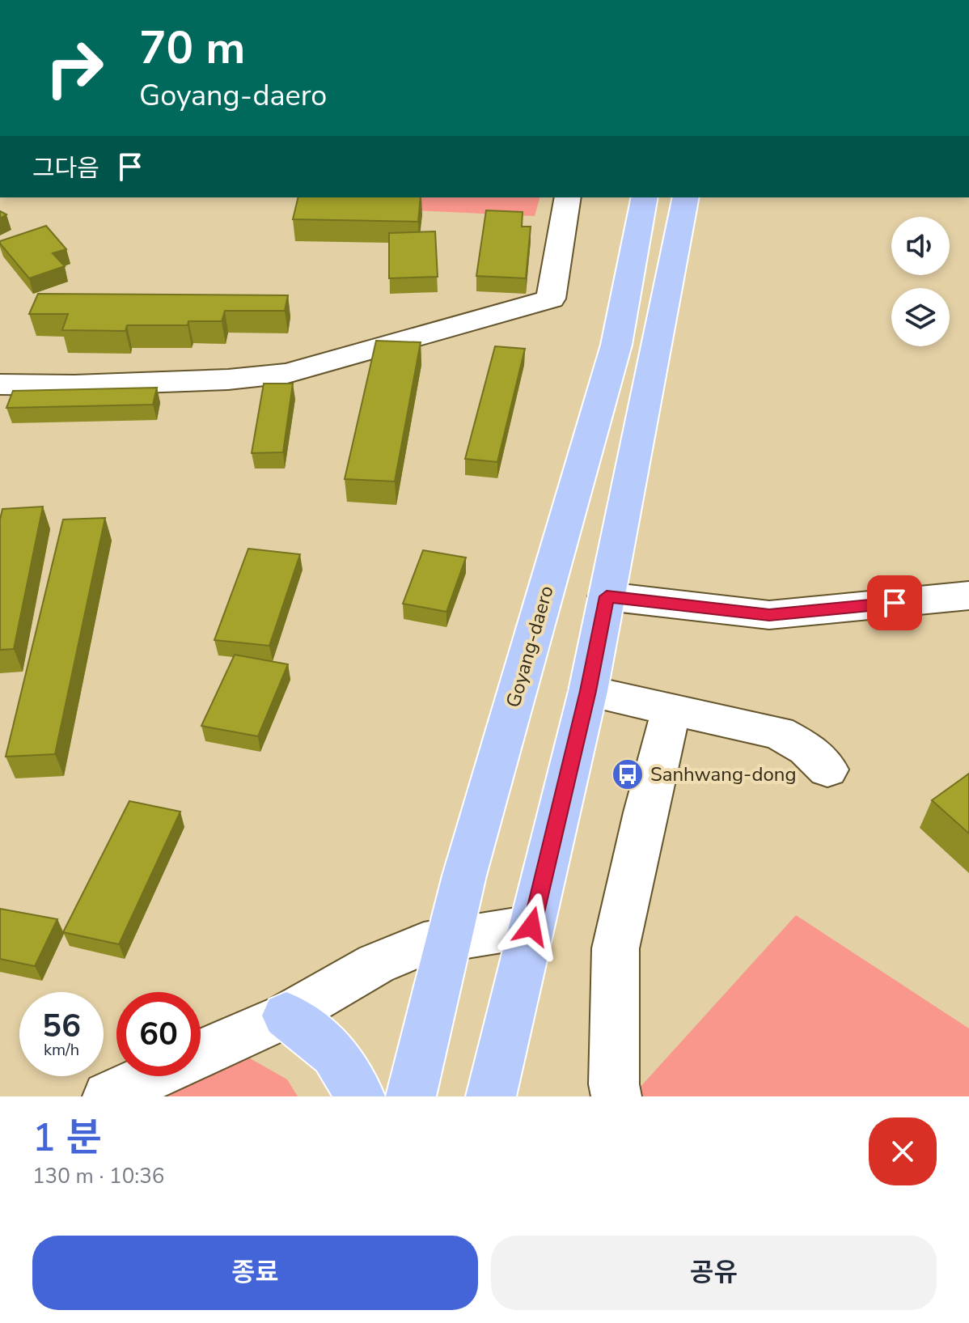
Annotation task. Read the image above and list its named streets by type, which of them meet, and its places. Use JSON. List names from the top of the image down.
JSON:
{
  "streets": {
    "main road": ["Goyang-daero"]
  },
  "places": {
    "bus stop": ["Sanhwang-dong"]
  },
  "page": {
    "turn": ["70 m", "Goyang-daero"],
    "then": "그다음",
    "speed": "56 km/h",
    "limit": "60",
    "heading": ["1 분", "130 m · 10:36"],
    "buttons": ["종료", "공유"]
  }
}
